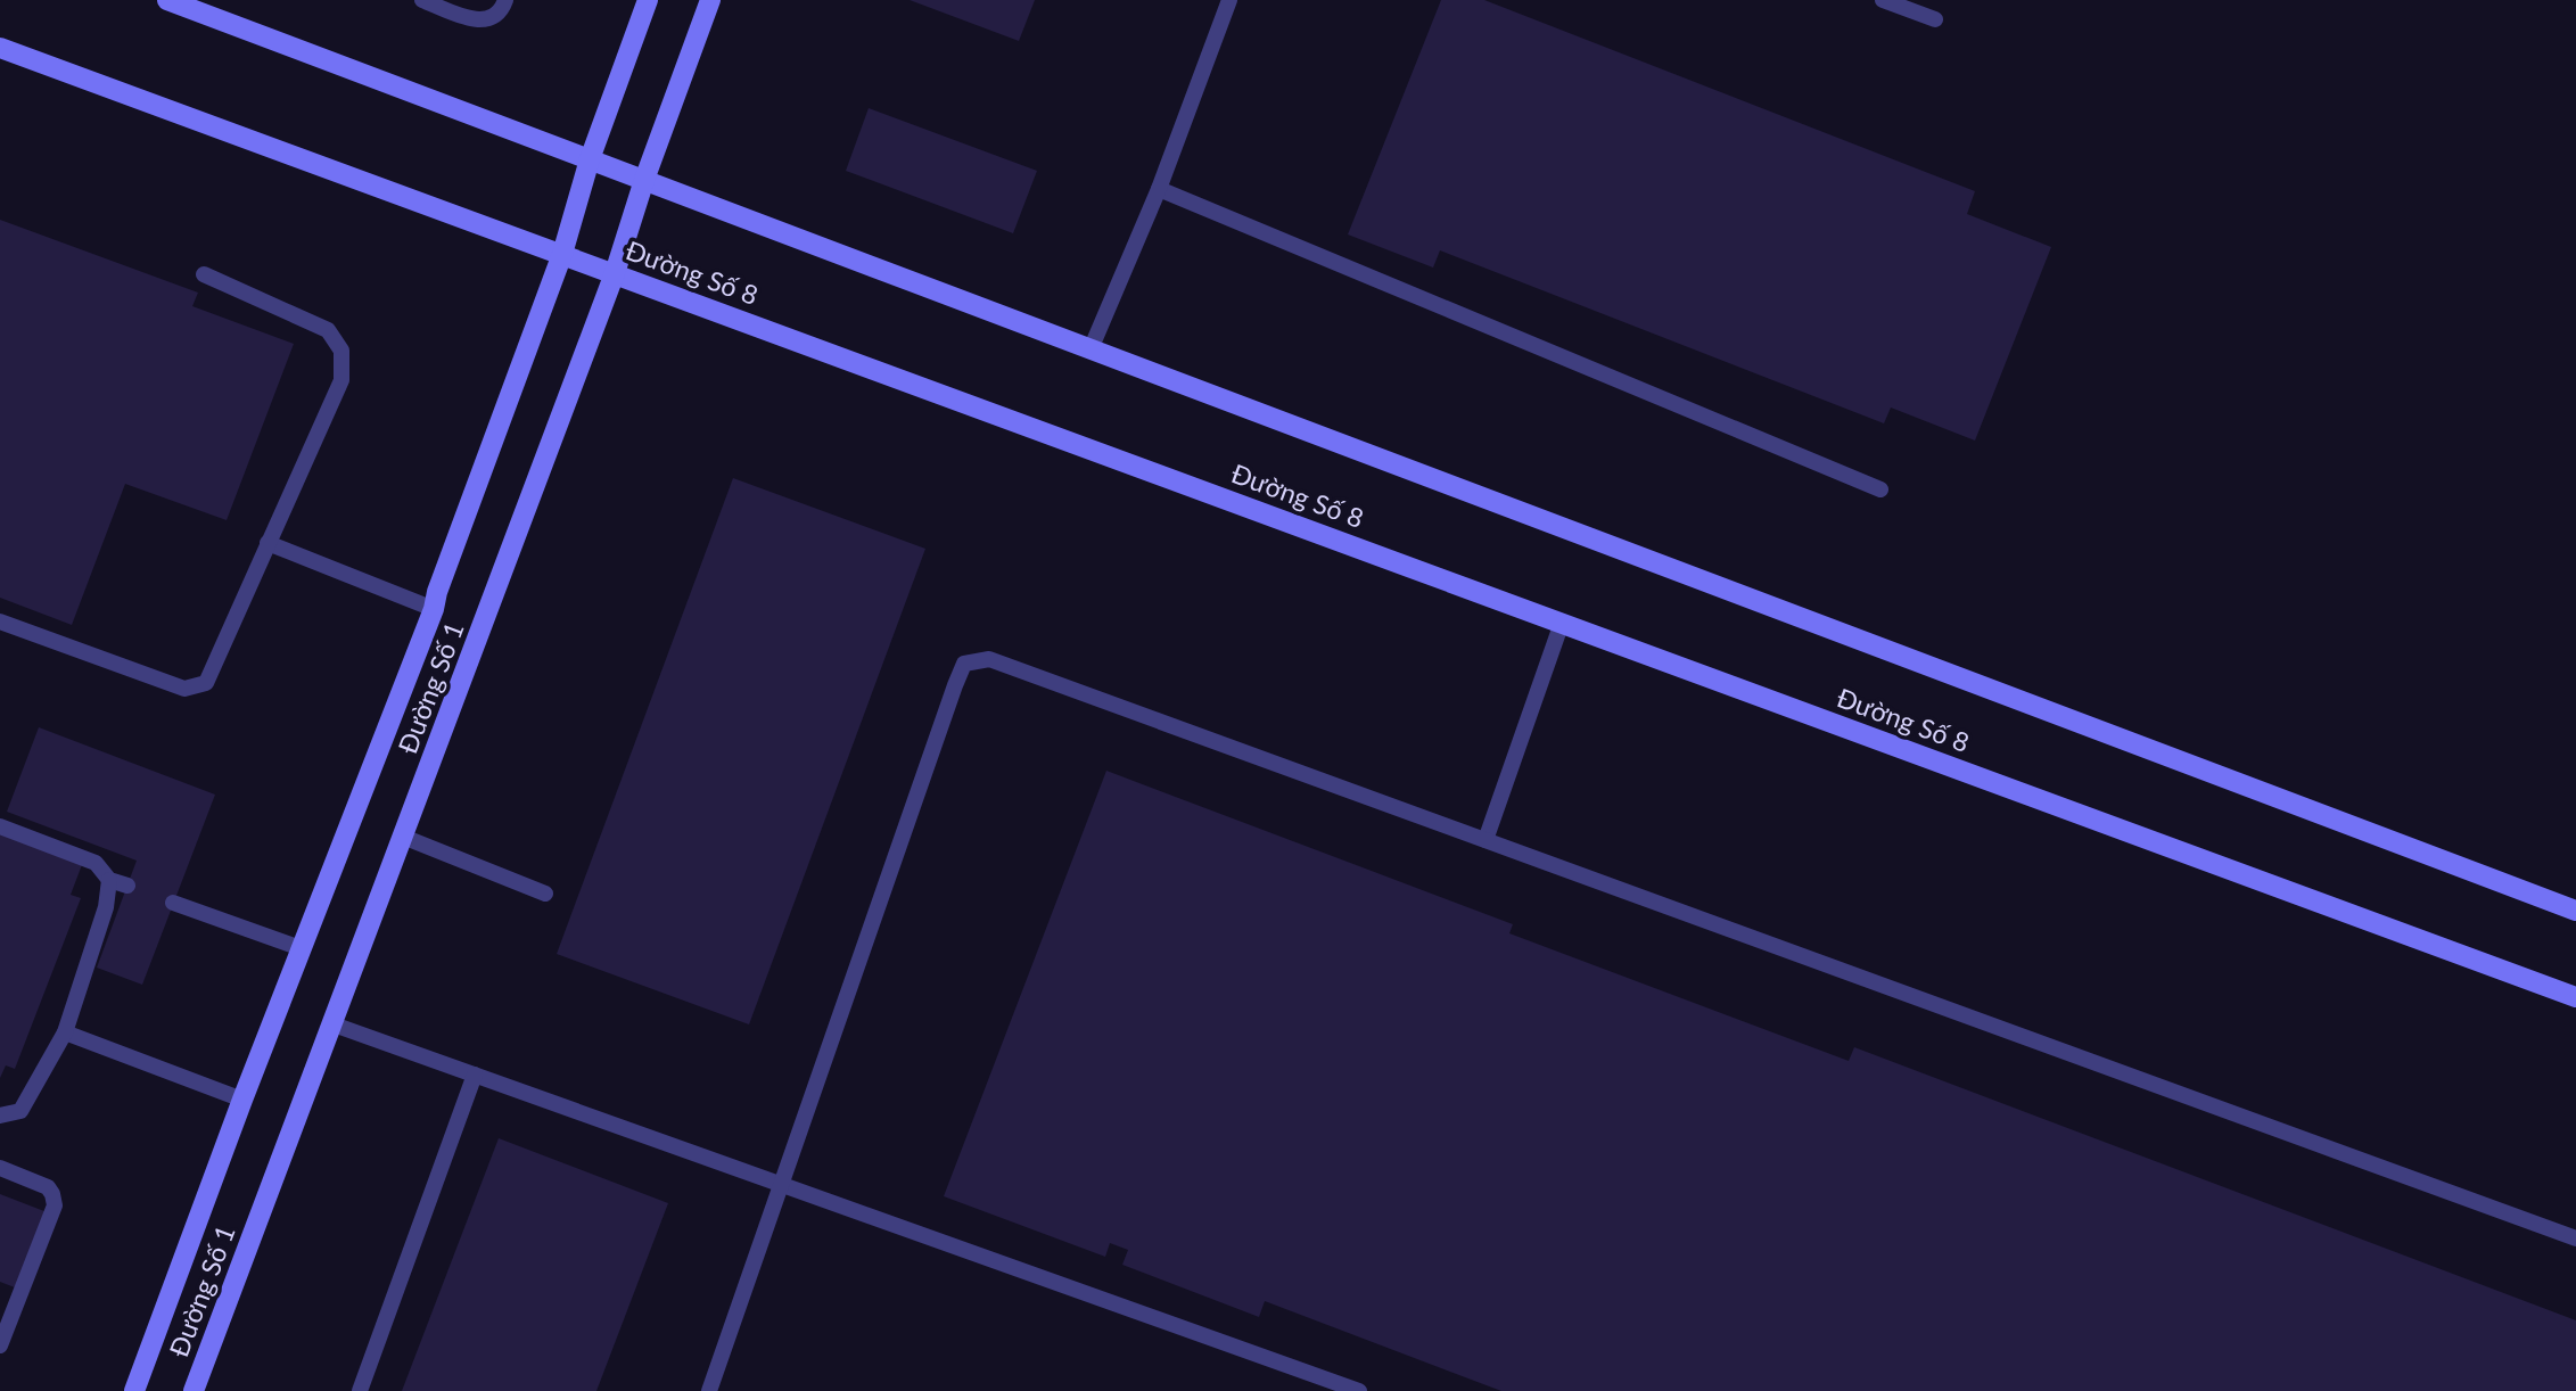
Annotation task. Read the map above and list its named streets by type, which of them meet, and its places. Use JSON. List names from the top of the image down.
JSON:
{
  "streets": {
    "street": ["Đường Số 8", "Đường Số 1"]
  },
  "crossings": [
    ["Đường Số 8", "Đường Số 1"]
  ]
}
